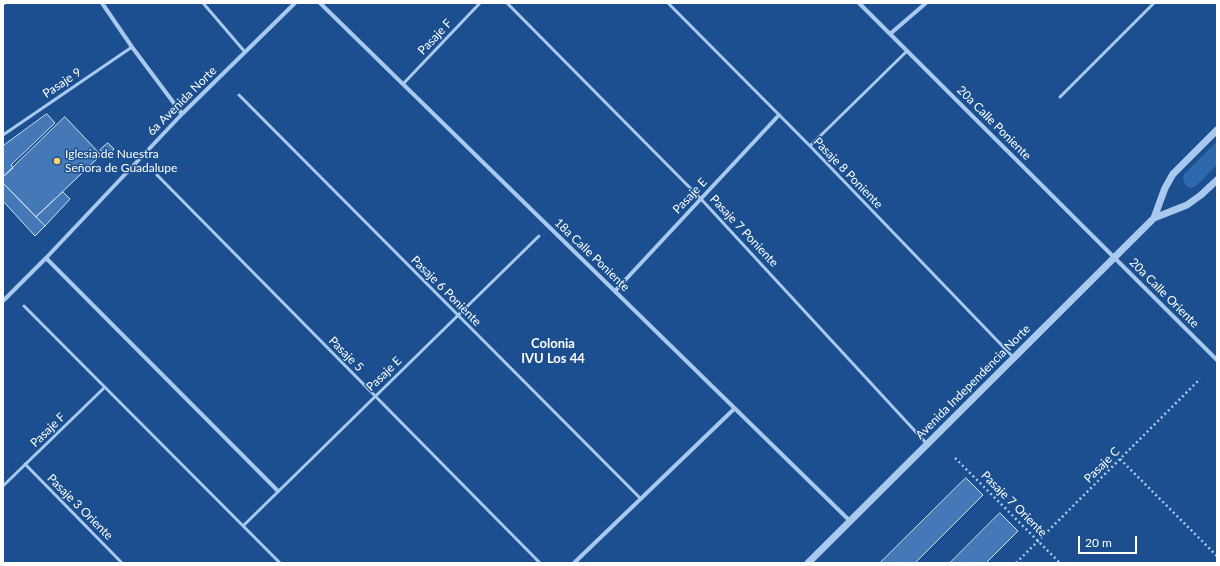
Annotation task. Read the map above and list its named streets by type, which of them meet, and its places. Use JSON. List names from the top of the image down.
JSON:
{
  "streets": {
    "street": [
      "6a Avenida Norte",
      "20a Calle Poniente",
      "Pasaje E",
      "18a Calle Poniente",
      "20a Calle Oriente",
      "Avenida Independencia Norte"
    ],
    "lane": [
      "Pasaje F",
      "Pasaje 9",
      "Pasaje 8 Poniente",
      "Pasaje 7 Poniente",
      "Pasaje 6 Poniente",
      "Pasaje 5",
      "Pasaje 3 Oriente"
    ],
    "path": ["Pasaje C", "Pasaje 7 Oriente"]
  },
  "crossings": [
    ["Pasaje F", "18a Calle Poniente"],
    ["Pasaje F", "Pasaje 3 Oriente"],
    ["20a Calle Poniente", "20a Calle Oriente"],
    ["20a Calle Poniente", "Avenida Independencia Norte"],
    ["Pasaje 8 Poniente", "Pasaje E"],
    ["Pasaje 8 Poniente", "Avenida Independencia Norte"],
    ["Pasaje E", "Pasaje 7 Poniente"],
    ["Pasaje E", "18a Calle Poniente"],
    ["Pasaje E", "Pasaje 6 Poniente"],
    ["Pasaje E", "Pasaje 5"],
    ["Pasaje 7 Poniente", "Avenida Independencia Norte"],
    ["18a Calle Poniente", "Avenida Independencia Norte"],
    ["20a Calle Oriente", "Avenida Independencia Norte"],
    ["Pasaje C", "Pasaje 7 Oriente"]
  ],
  "districts": ["Colonia IVU Los 44"],
  "places": ["Iglesia de Nuestra Señora de Guadalupe"],
  "scale_bar": "20 m"
}
